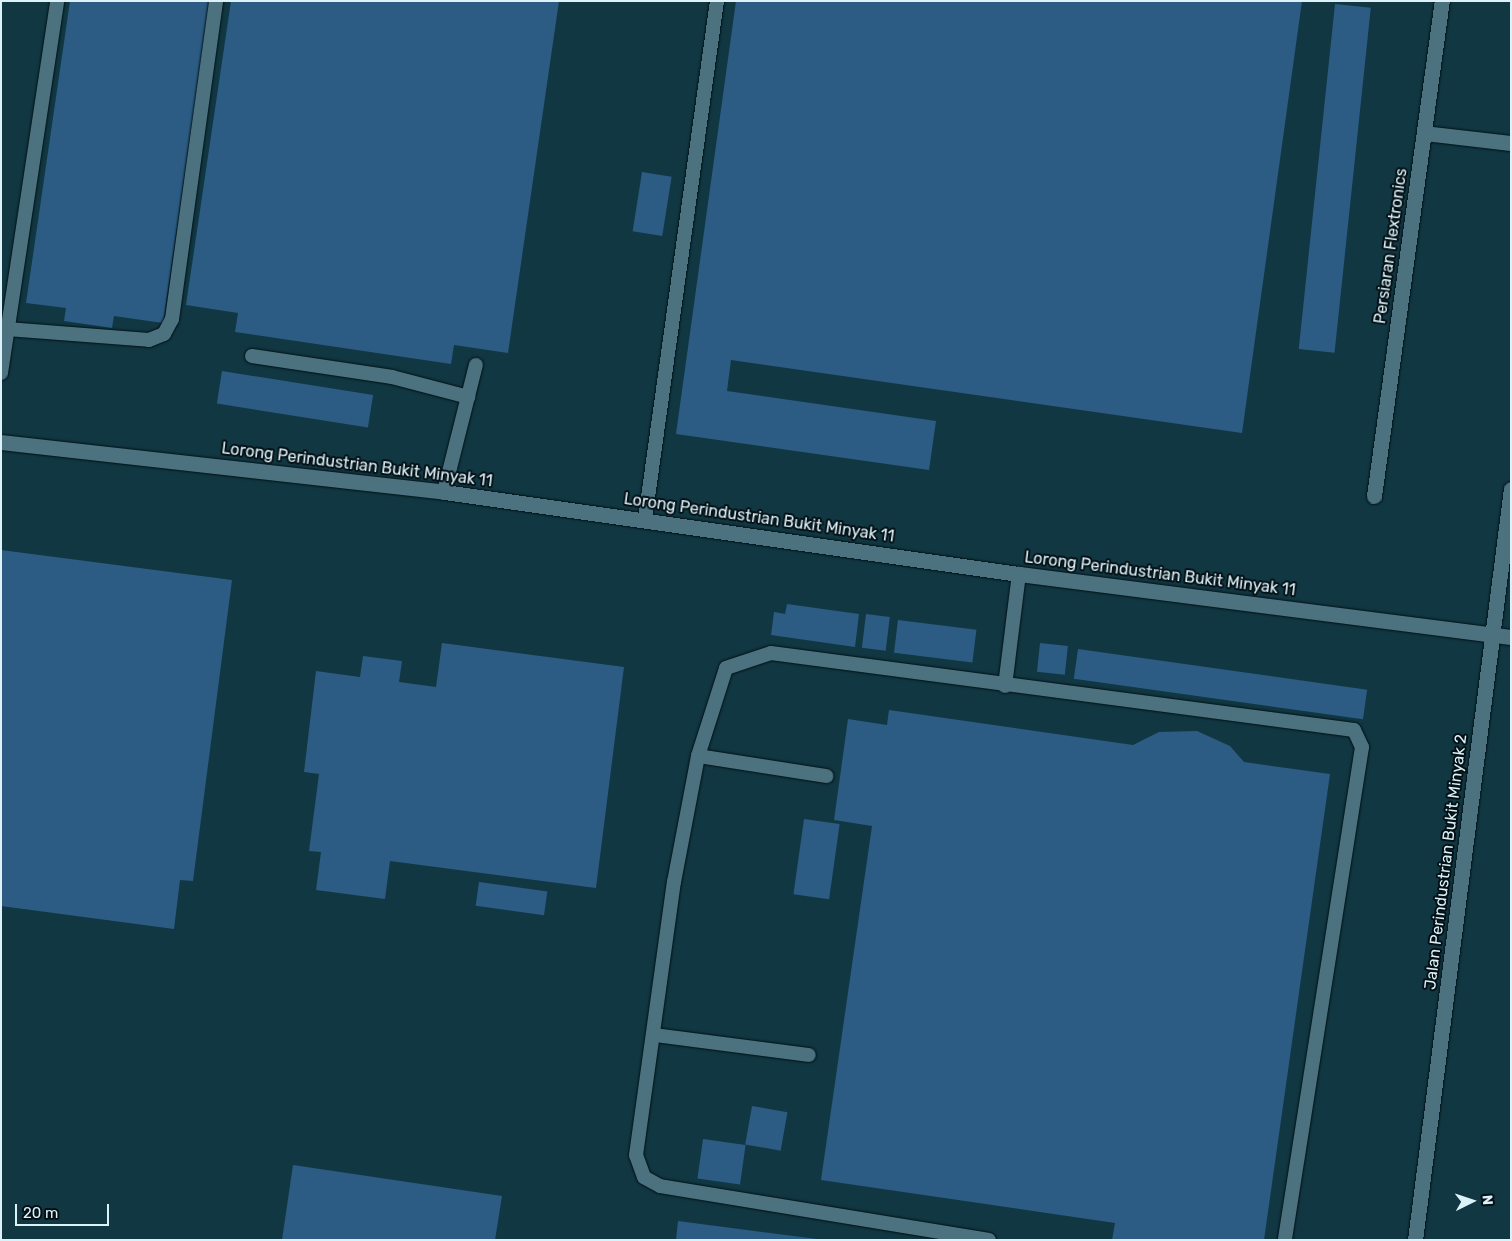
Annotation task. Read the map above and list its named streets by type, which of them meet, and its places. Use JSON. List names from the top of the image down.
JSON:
{
  "streets": {
    "street": ["Persiaran Flextronics", "Lorong Perindustrian Bukit Minyak 11", "Jalan Perindustrian Bukit Minyak 2"]
  },
  "crossings": [
    ["Lorong Perindustrian Bukit Minyak 11", "Jalan Perindustrian Bukit Minyak 2"]
  ],
  "scale_bar": "20 m",
  "north": "right"
}
